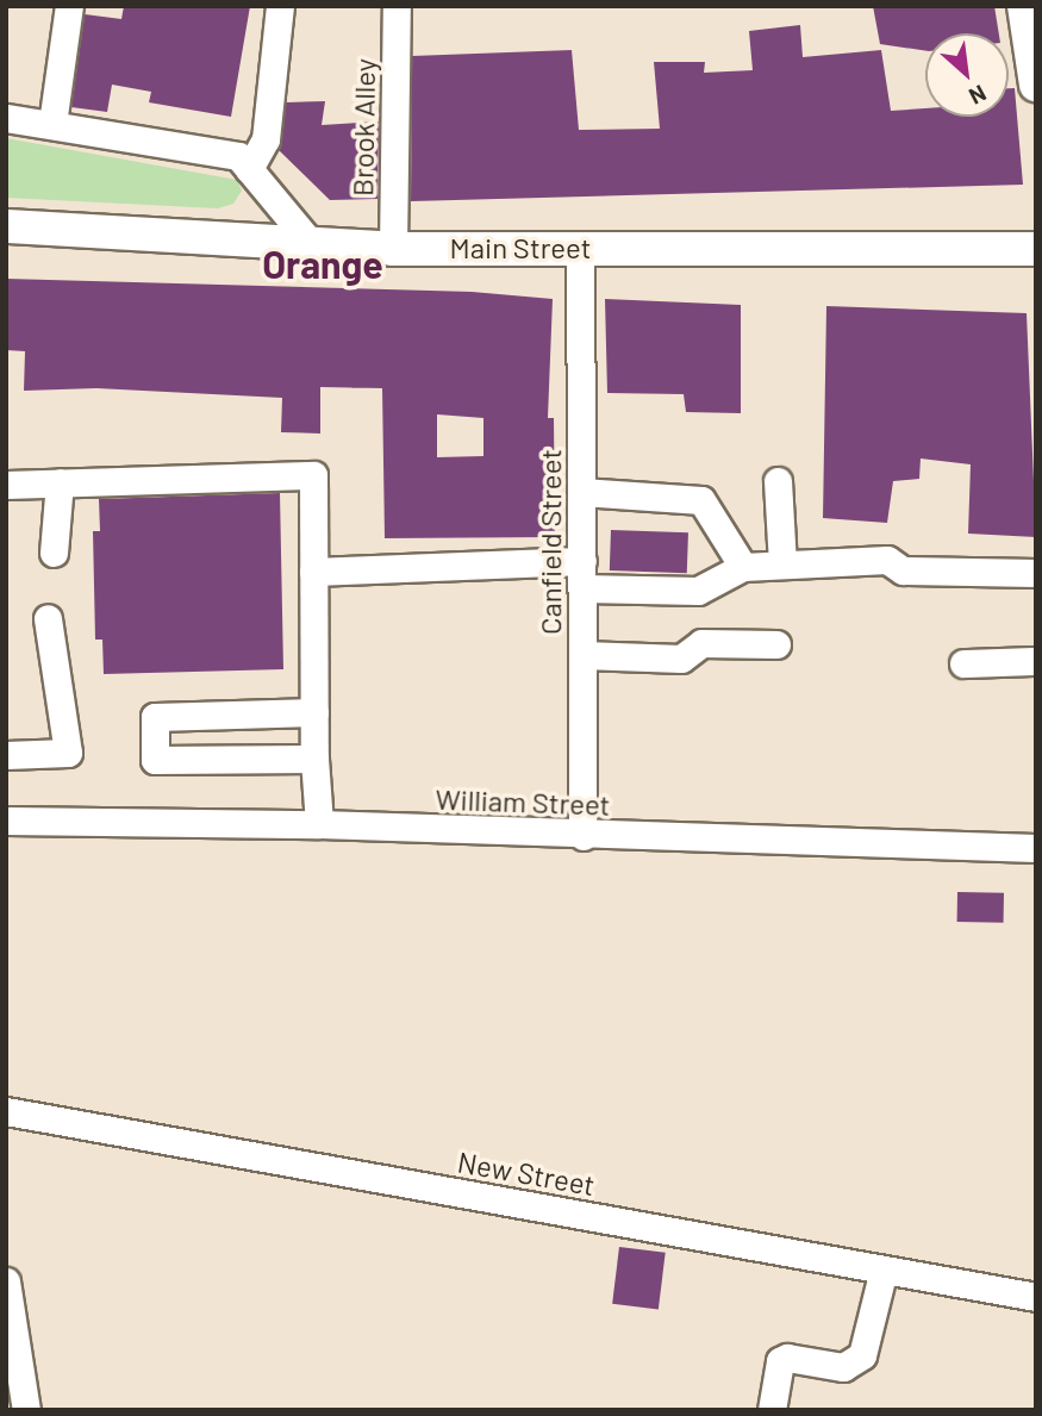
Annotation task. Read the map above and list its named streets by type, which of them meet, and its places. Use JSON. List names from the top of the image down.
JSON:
{
  "streets": {
    "main road": ["Main Street"],
    "street": [
      "Brook Alley",
      "Canfield Street",
      "William Street",
      "New Street"
    ]
  },
  "crossings": [
    ["Brook Alley", "Main Street"],
    ["Main Street", "Canfield Street"],
    ["Canfield Street", "William Street"]
  ],
  "districts": ["Orange"],
  "north": "bottom right"
}
